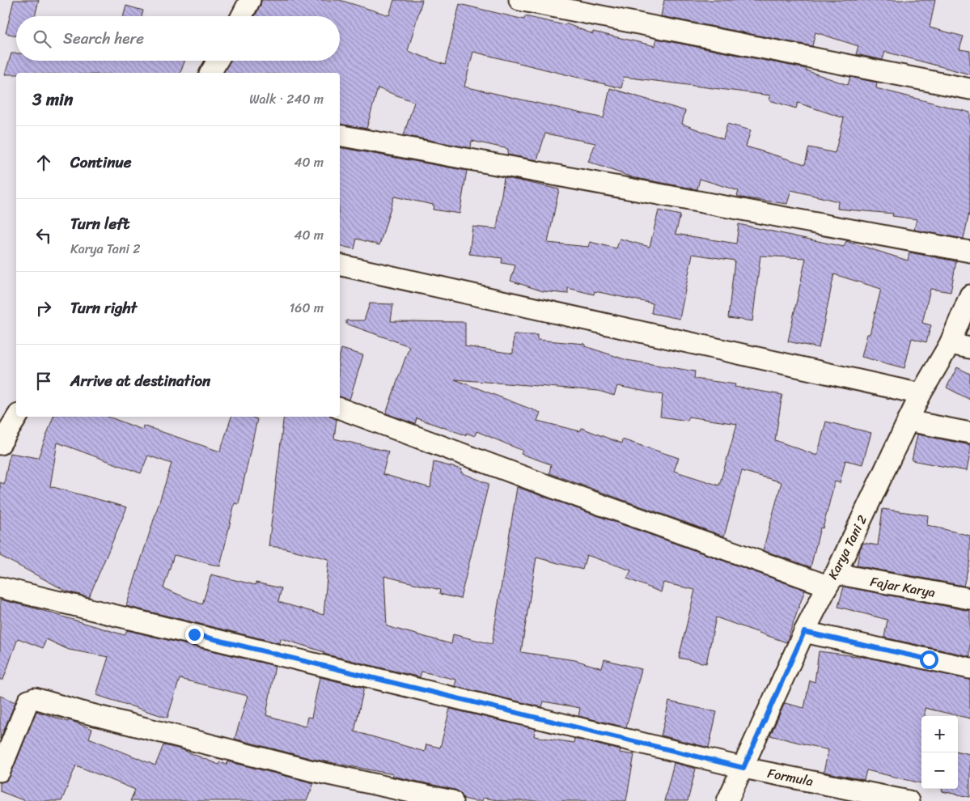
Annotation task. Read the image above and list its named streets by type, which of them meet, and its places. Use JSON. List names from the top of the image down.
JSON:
{
  "streets": {
    "street": ["Karya Tani 2", "Fajar Karya", "Formula"]
  },
  "crossings": [
    ["Karya Tani 2", "Fajar Karya"],
    ["Karya Tani 2", "Formula"]
  ],
  "page": {
    "search": "Search here",
    "heading": ["3 min", "Walk · 240 m"],
    "list": [
      ["Continue", "40 m"],
      ["Turn left", "Karya Tani 2", "40 m"],
      ["Turn right", "160 m"],
      "Arrive at destination"
    ],
    "map_buttons": ["+", "−"]
  }
}
